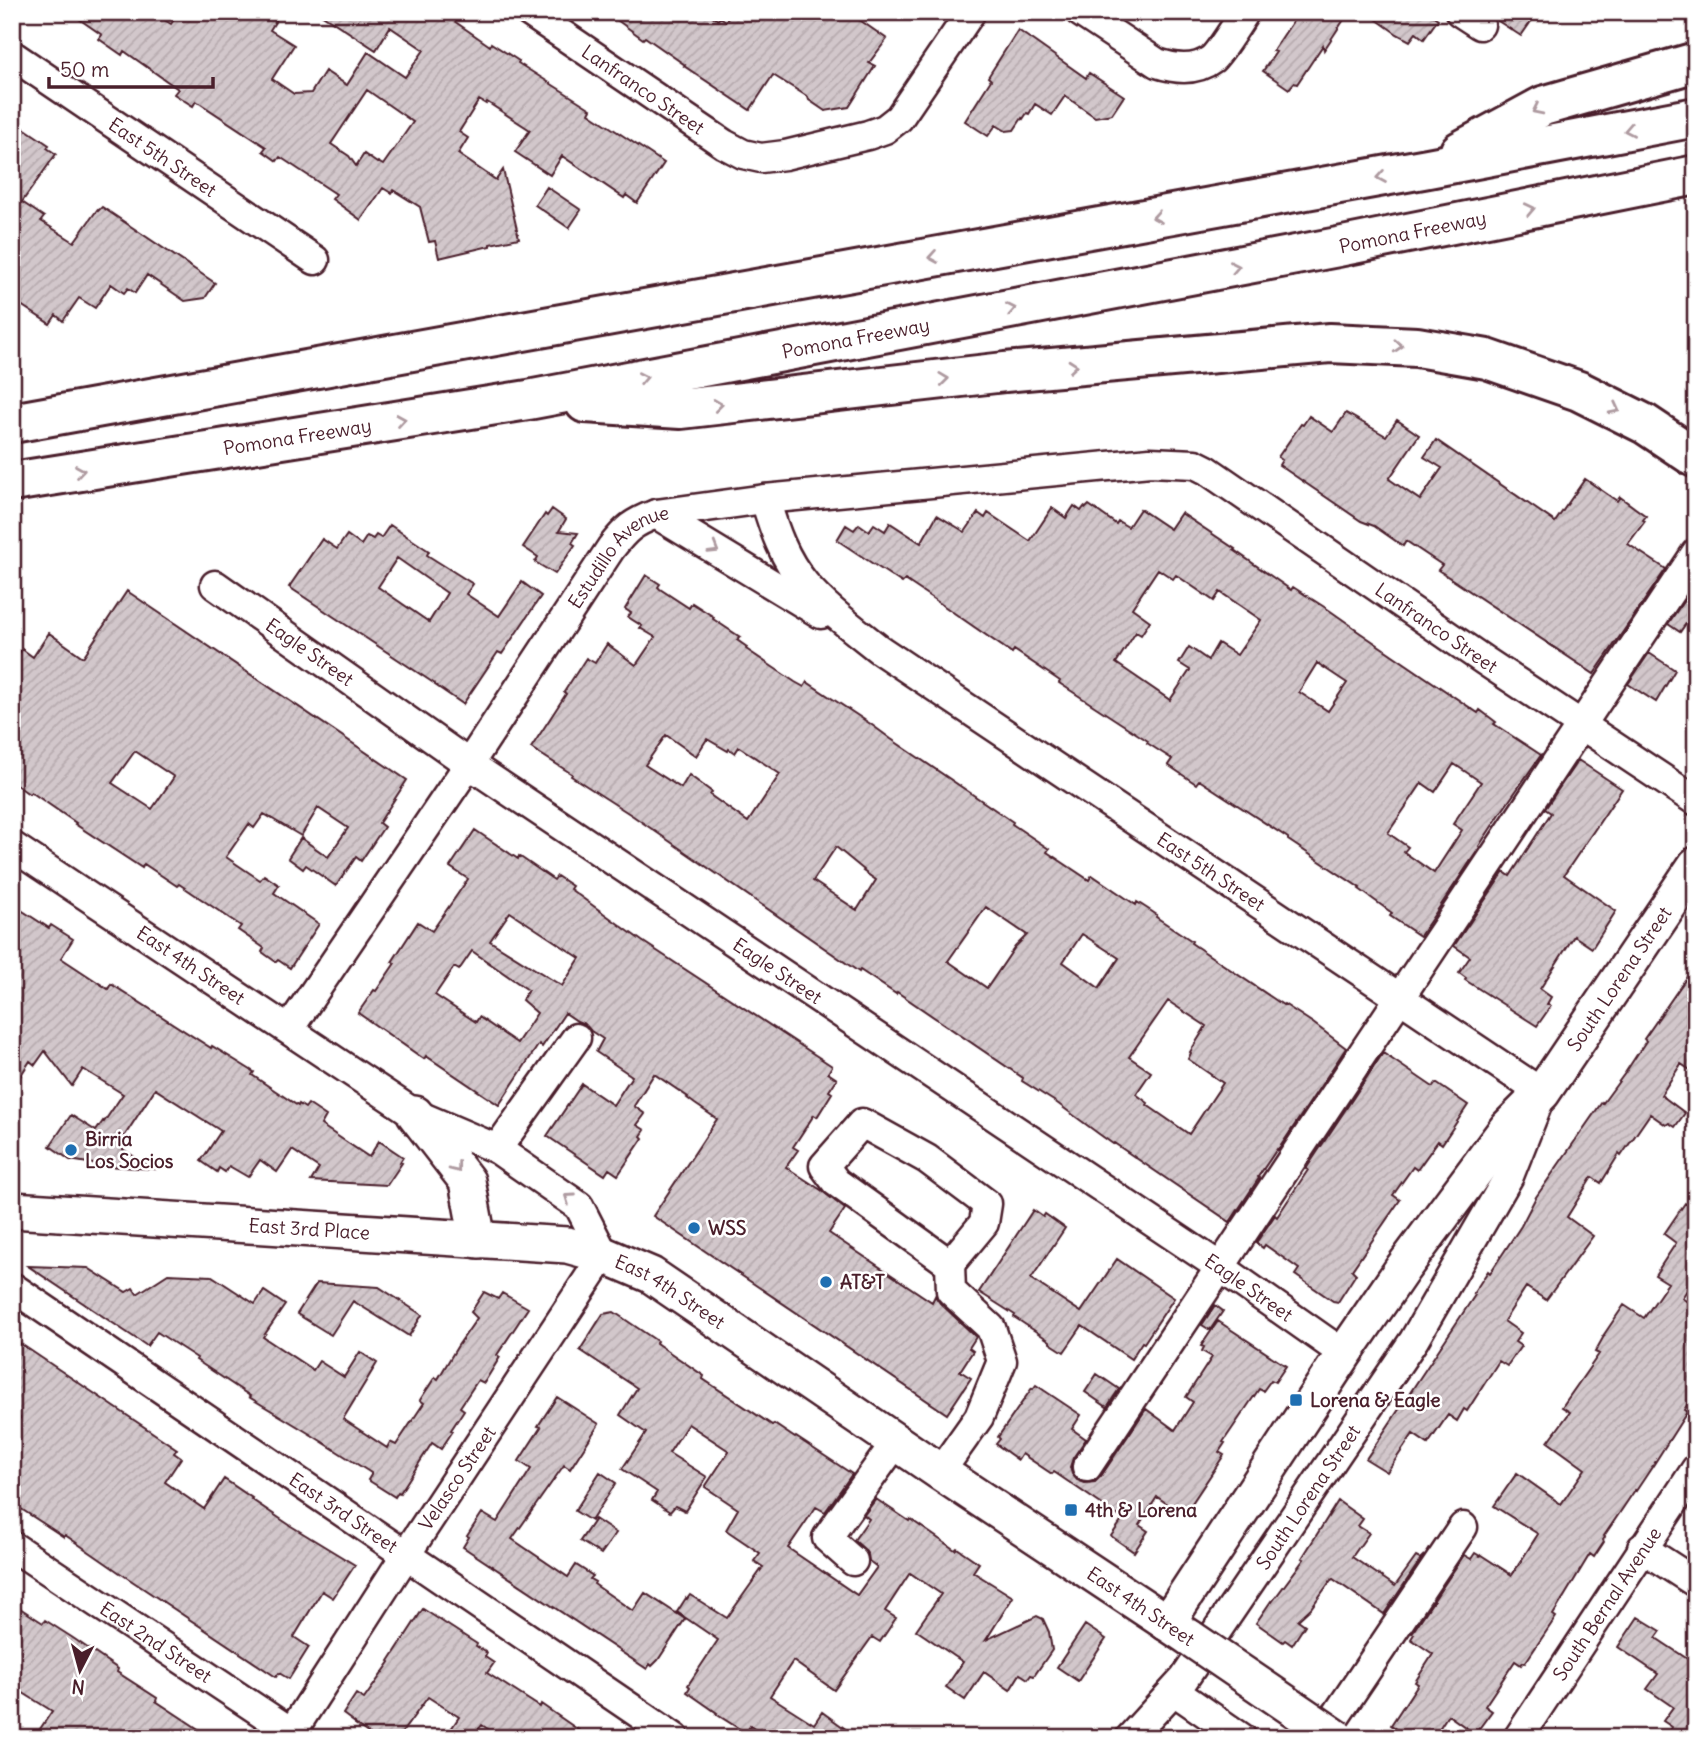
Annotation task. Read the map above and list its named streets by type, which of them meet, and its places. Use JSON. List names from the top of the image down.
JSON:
{
  "streets": {
    "highway": ["Pomona Freeway"],
    "main road": ["East 4th Street", "South Lorena Street", "East 3rd Place"],
    "street": [
      "Lanfranco Street",
      "East 5th Street",
      "Estudillo Avenue",
      "Eagle Street",
      "Velasco Street",
      "East 3rd Street",
      "South Bernal Avenue",
      "East 2nd Street"
    ]
  },
  "crossings": [
    ["Lanfranco Street", "Estudillo Avenue"],
    ["East 5th Street", "Estudillo Avenue"],
    ["East 5th Street", "South Lorena Street"],
    ["Estudillo Avenue", "Eagle Street"],
    ["Estudillo Avenue", "East 4th Street"],
    ["Eagle Street", "South Lorena Street"],
    ["East 4th Street", "South Lorena Street"],
    ["East 4th Street", "East 3rd Place"],
    ["East 4th Street", "Velasco Street"],
    ["East 3rd Place", "Velasco Street"],
    ["Velasco Street", "East 3rd Street"],
    ["Velasco Street", "East 2nd Street"]
  ],
  "places": {
    "other": ["Birria Los Socios", "WSS", "AT&T"],
    "transit": ["Lorena & Eagle", "4th & Lorena"]
  },
  "scale_bar": "50 m",
  "north": "bottom"
}
